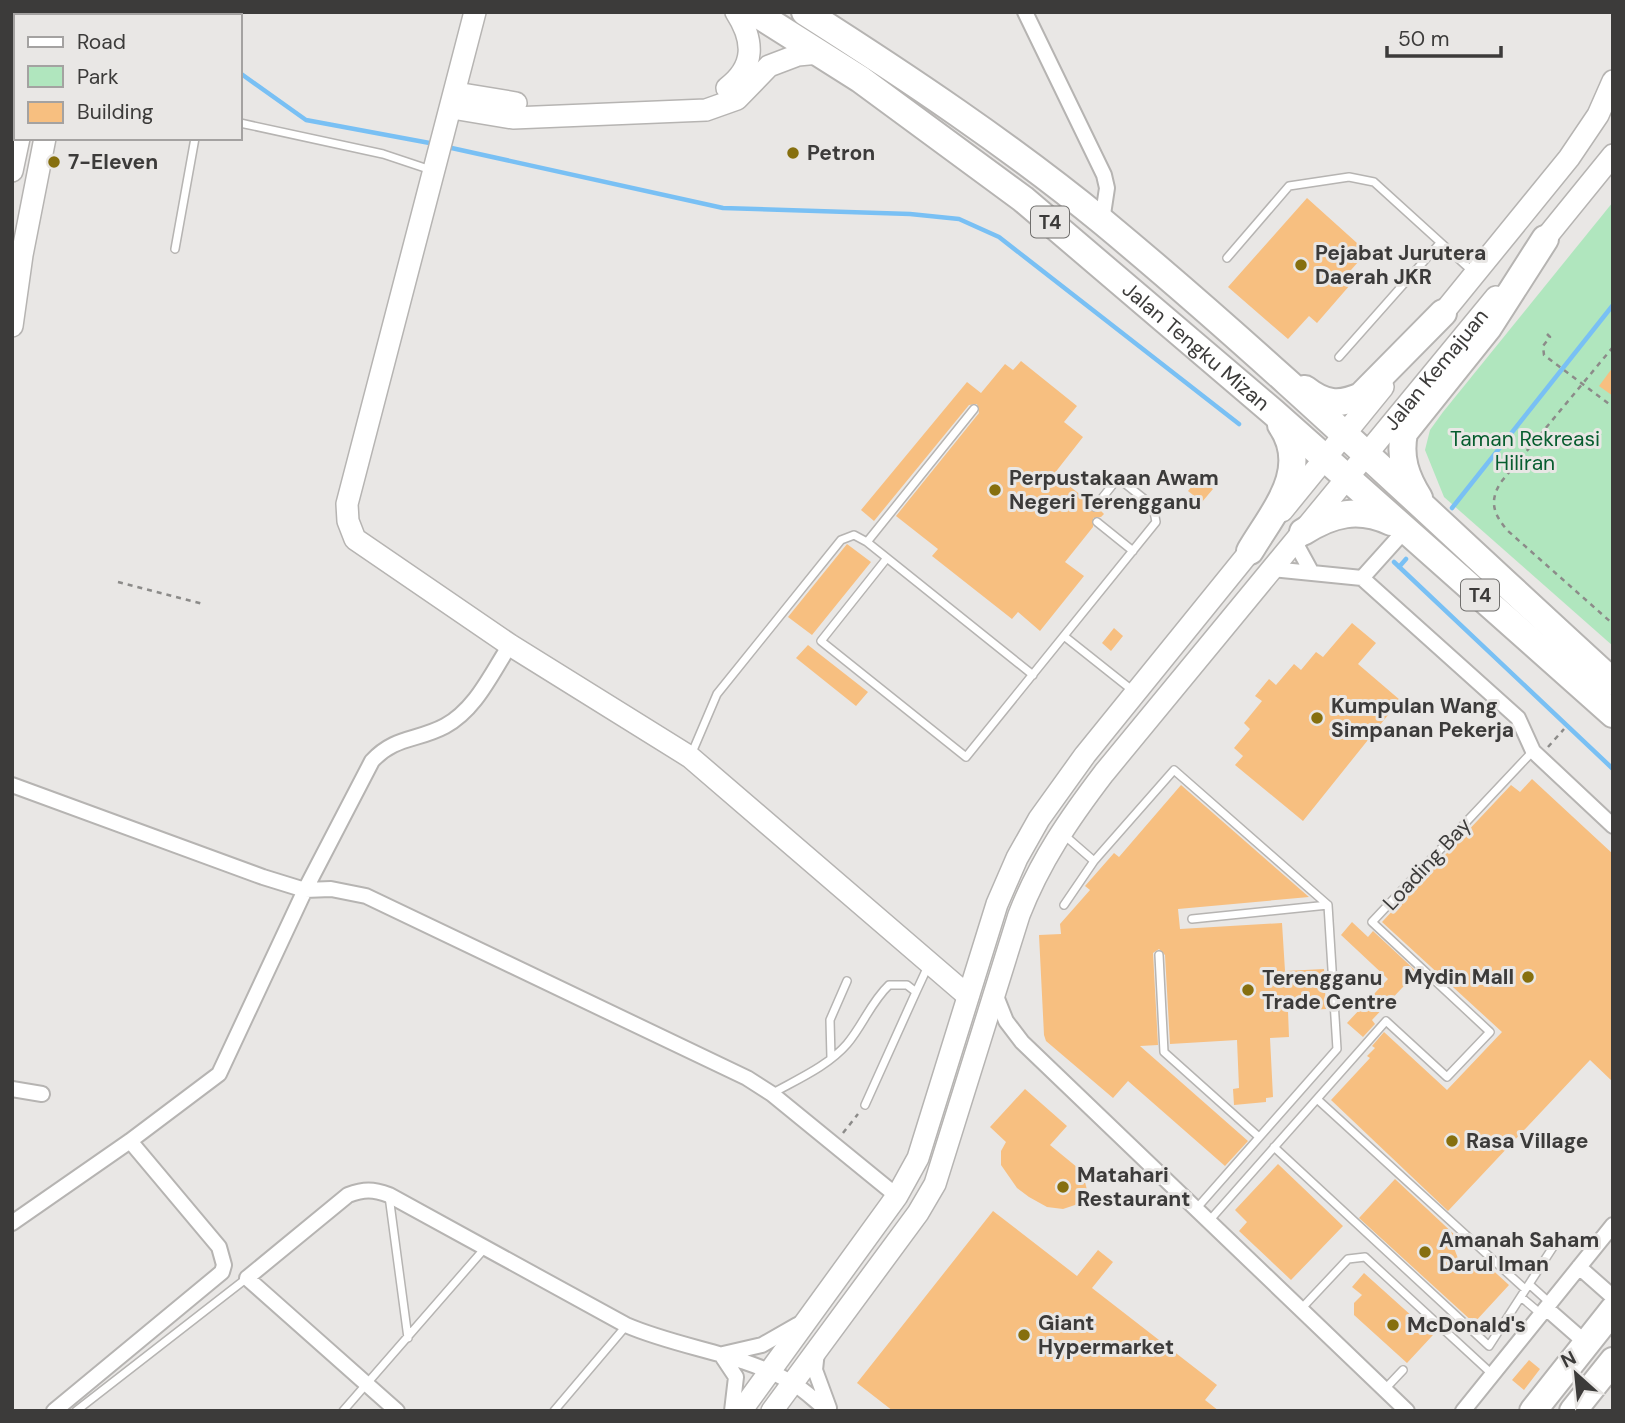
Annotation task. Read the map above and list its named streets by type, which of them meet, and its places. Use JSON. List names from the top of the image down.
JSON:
{
  "streets": {
    "highway": ["T4", "Jalan Tengku Mizan"],
    "main road": ["Jalan Kemajuan"],
    "lane": ["Loading Bay"]
  },
  "crossings": [
    ["Jalan Tengku Mizan", "Jalan Kemajuan"]
  ],
  "parks": ["Taman Rekreasi Hiliran"],
  "places": [
    "Petron",
    "7-Eleven",
    "Pejabat Jurutera Daerah JKR",
    "Perpustakaan Awam Negeri Terengganu",
    "Kumpulan Wang Simpanan Pekerja",
    "Mydin Mall",
    "Terengganu Trade Centre",
    "Rasa Village",
    "Matahari Restaurant",
    "Amanah Saham Darul Iman",
    "McDonald's",
    "Giant Hypermarket"
  ],
  "legend": ["Road", "Park", "Building"],
  "scale_bar": "50 m",
  "north": "top left"
}
